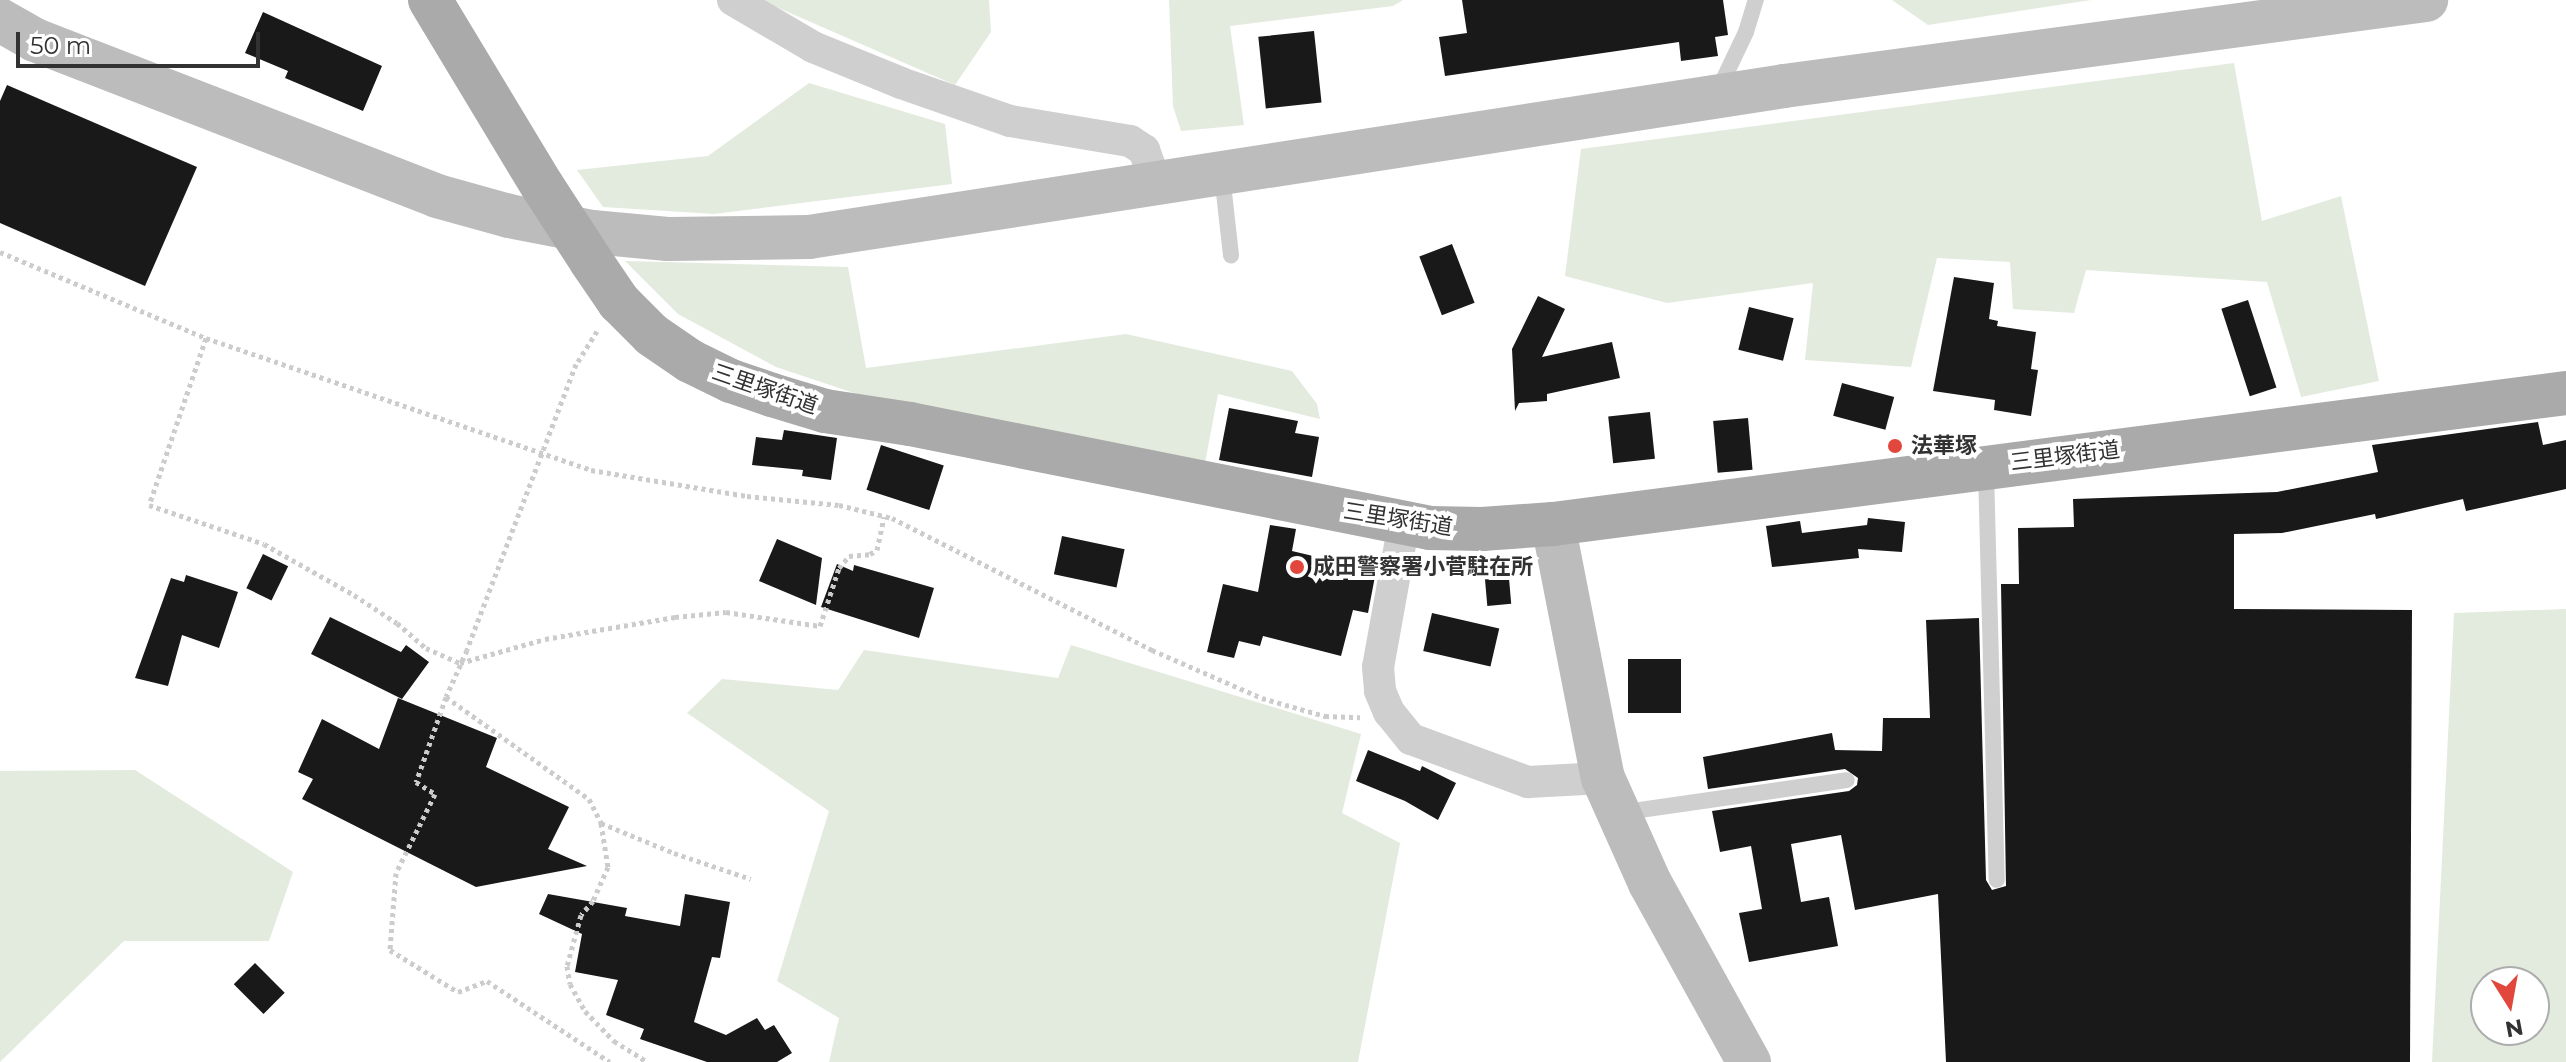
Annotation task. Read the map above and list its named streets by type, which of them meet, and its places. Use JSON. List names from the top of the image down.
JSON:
{
  "streets": {
    "main road": ["三里塚街道"]
  },
  "places": ["法華塚", "成田警察署小菅駐在所"],
  "scale_bar": "50 m",
  "north": "bottom"
}
